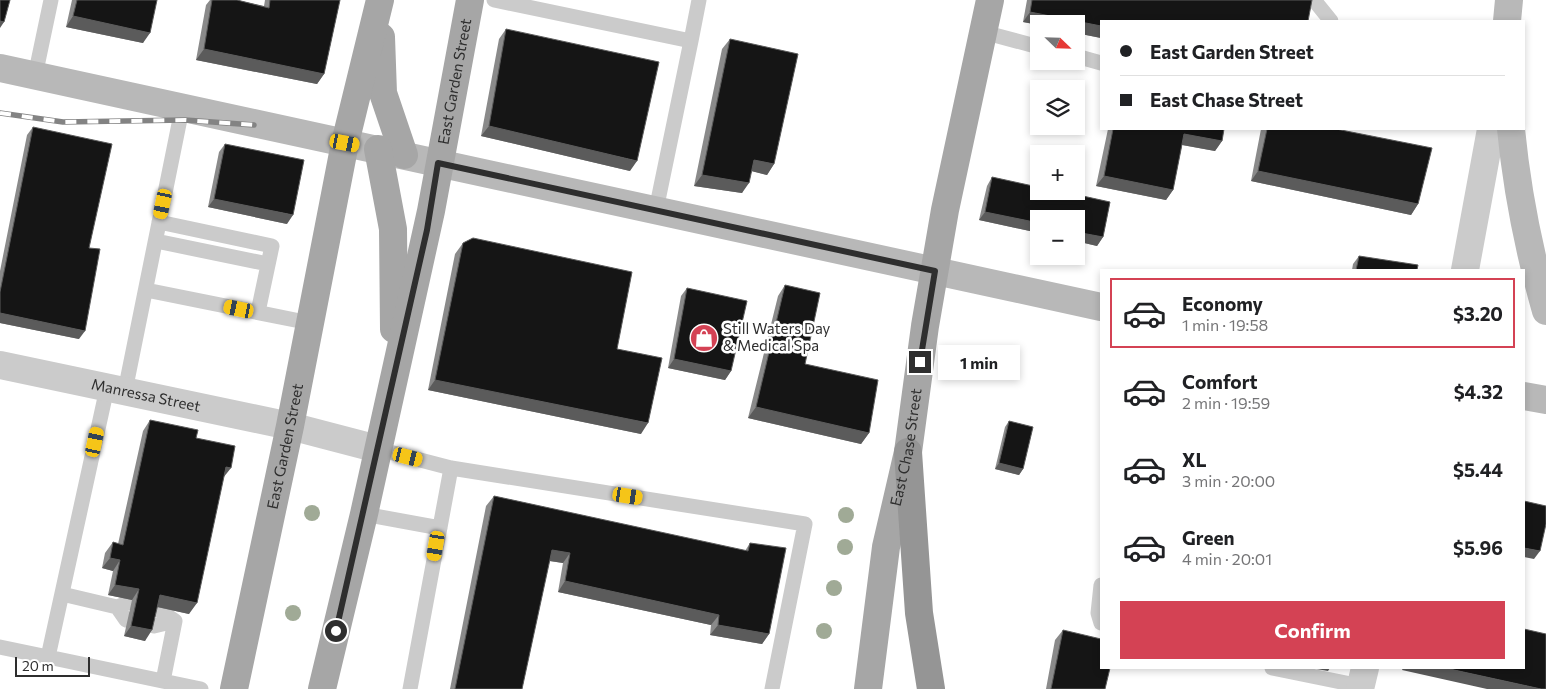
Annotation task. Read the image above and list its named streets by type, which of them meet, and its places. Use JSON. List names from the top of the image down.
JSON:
{
  "streets": {
    "main road": ["East Garden Street", "East Chase Street"],
    "street": ["Manressa Street"]
  },
  "crossings": [
    ["East Garden Street", "Manressa Street"]
  ],
  "places": {
    "shop": ["Still Waters Day & Medical Spa"]
  },
  "scale_bar": "20 m",
  "north": "bottom right",
  "page": {
    "map_buttons": ["+", "−"],
    "banner": ["East Garden Street", "East Chase Street"],
    "list": [
      {
        "name": "Economy",
        "note": "1 min · 19:58",
        "value": "$3.20"
      },
      {
        "name": "Comfort",
        "note": "2 min · 19:59",
        "value": "$4.32"
      },
      {
        "name": "XL",
        "note": "3 min · 20:00",
        "value": "$5.44"
      },
      {
        "name": "Green",
        "note": "4 min · 20:01",
        "value": "$5.96"
      }
    ],
    "bubble": "1 min",
    "buttons": "Confirm",
    "scale": "20 m"
  }
}
